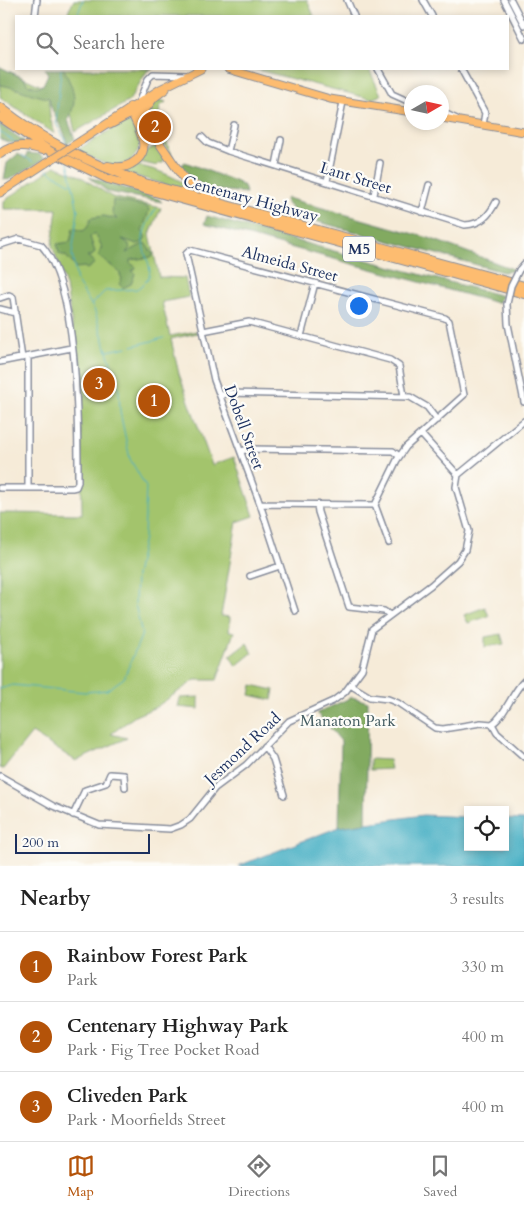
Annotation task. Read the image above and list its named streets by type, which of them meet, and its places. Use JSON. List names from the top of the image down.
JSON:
{
  "streets": {
    "highway": ["Centenary Highway", "M5"],
    "street": [
      "Lant Street",
      "Almeida Street",
      "Dobell Street",
      "Jesmond Road"
    ]
  },
  "crossings": [
    ["Almeida Street", "Dobell Street"]
  ],
  "parks": ["Manaton Park"],
  "scale_bar": "200 m",
  "north": "right",
  "page": {
    "search": "Search here",
    "pins": ["2", "3", "1"],
    "scale": "200 m",
    "heading": ["Nearby", "3 results"],
    "list": [
      {
        "mark": "1",
        "name": "Rainbow Forest Park",
        "note": "Park",
        "value": "330 m"
      },
      {
        "mark": "2",
        "name": "Centenary Highway Park",
        "note": "Park · Fig Tree Pocket Road",
        "value": "400 m"
      },
      {
        "mark": "3",
        "name": "Cliveden Park",
        "note": "Park · Moorfields Street",
        "value": "400 m"
      }
    ],
    "nav": ["Map", "Directions", "Saved"]
  }
}
